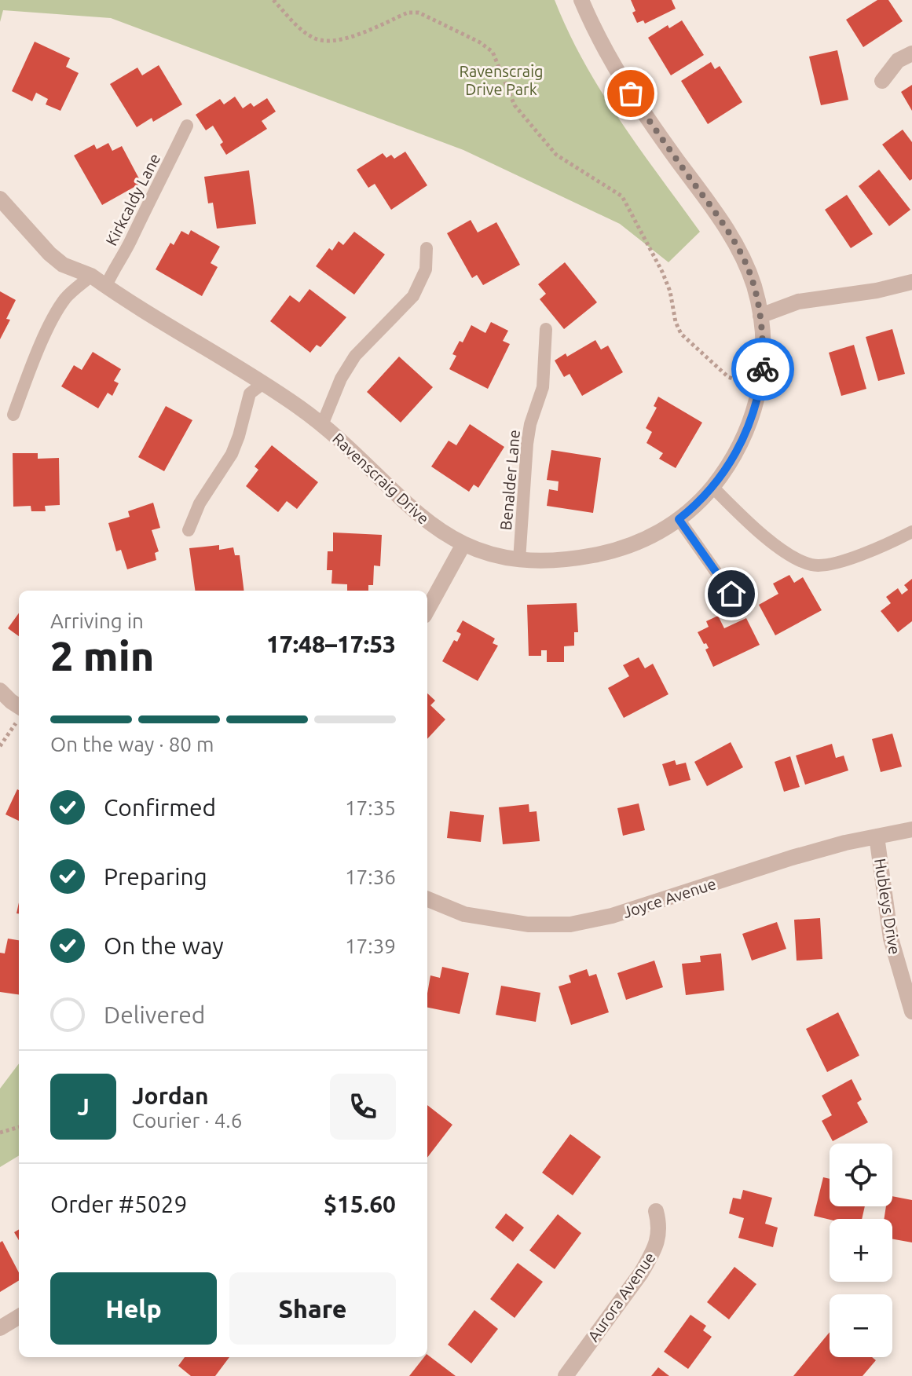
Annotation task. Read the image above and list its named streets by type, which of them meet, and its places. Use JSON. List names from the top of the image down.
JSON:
{
  "streets": {
    "street": [
      "Ravenscraig Drive",
      "Joyce Avenue",
      "Hubleys Drive",
      "Aurora Avenue"
    ],
    "lane": ["Kirkcaldy Lane", "Benalder Lane"]
  },
  "crossings": [
    ["Kirkcaldy Lane", "Ravenscraig Drive"],
    ["Ravenscraig Drive", "Benalder Lane"],
    ["Joyce Avenue", "Hubleys Drive"]
  ],
  "parks": ["Ravenscraig Drive Park"],
  "page": {
    "heading": ["2 min", "Arriving in", "17:48–17:53"],
    "panel": [
      "Jordan",
      "Courier · 4.6",
      "Order #5029",
      "$15.60"
    ],
    "bar": "On the way · 80 m",
    "list": [
      ["Confirmed", "17:35"],
      ["Preparing", "17:36"],
      ["On the way", "17:39"],
      "Delivered"
    ],
    "round": "J",
    "map_buttons": ["+", "−"],
    "buttons": ["Help", "Share"]
  }
}
